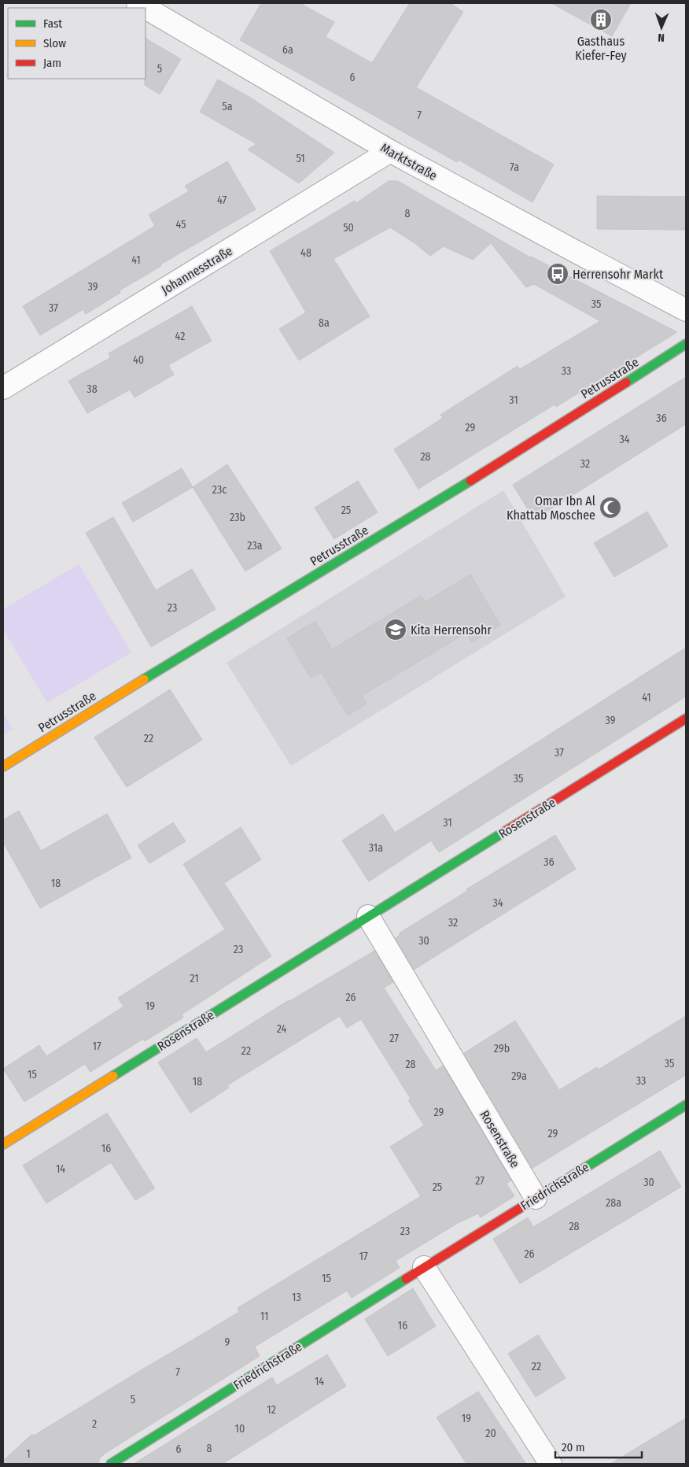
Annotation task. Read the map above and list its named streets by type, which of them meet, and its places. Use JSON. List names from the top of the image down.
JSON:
{
  "streets": {
    "street": [
      "Marktstraße",
      "Johannesstraße",
      "Petrusstraße",
      "Rosenstraße",
      "Friedrichstraße"
    ]
  },
  "crossings": [
    ["Marktstraße", "Johannesstraße"],
    ["Rosenstraße", "Friedrichstraße"]
  ],
  "places": {
    "building": ["Gasthaus Kiefer-Fey"],
    "bus stop": ["Herrensohr Markt"],
    "mosque": ["Omar Ibn Al Khattab Moschee"],
    "school or university": ["Kita Herrensohr"]
  },
  "house_numbers": [
    "6a",
    "5",
    "6",
    "5a",
    "7",
    "51",
    "7a",
    "47",
    "8",
    "45",
    "50",
    "48",
    "41",
    "39",
    "35",
    "37",
    "8a",
    "42",
    "40",
    "33",
    "38",
    "31",
    "36",
    "29",
    "34",
    "28",
    "32",
    "23c",
    "25",
    "23b",
    "23a",
    "23",
    "41",
    "39",
    "22",
    "37",
    "35",
    "31",
    "31a",
    "36",
    "18",
    "34",
    "32",
    "30",
    "23",
    "21",
    "26",
    "19",
    "24",
    "27",
    "17",
    "29b",
    "22",
    "35",
    "28",
    "15",
    "29a",
    "33",
    "18",
    "29",
    "29",
    "16",
    "14",
    "27",
    "30",
    "25",
    "28a",
    "28",
    "23",
    "26",
    "17",
    "15",
    "13",
    "11",
    "16",
    "9",
    "22",
    "7",
    "14",
    "5",
    "12",
    "19",
    "2",
    "10",
    "20",
    "8",
    "6",
    "1"
  ],
  "legend": ["Fast", "Slow", "Jam"],
  "scale_bar": "20 m",
  "north": "bottom"
}
